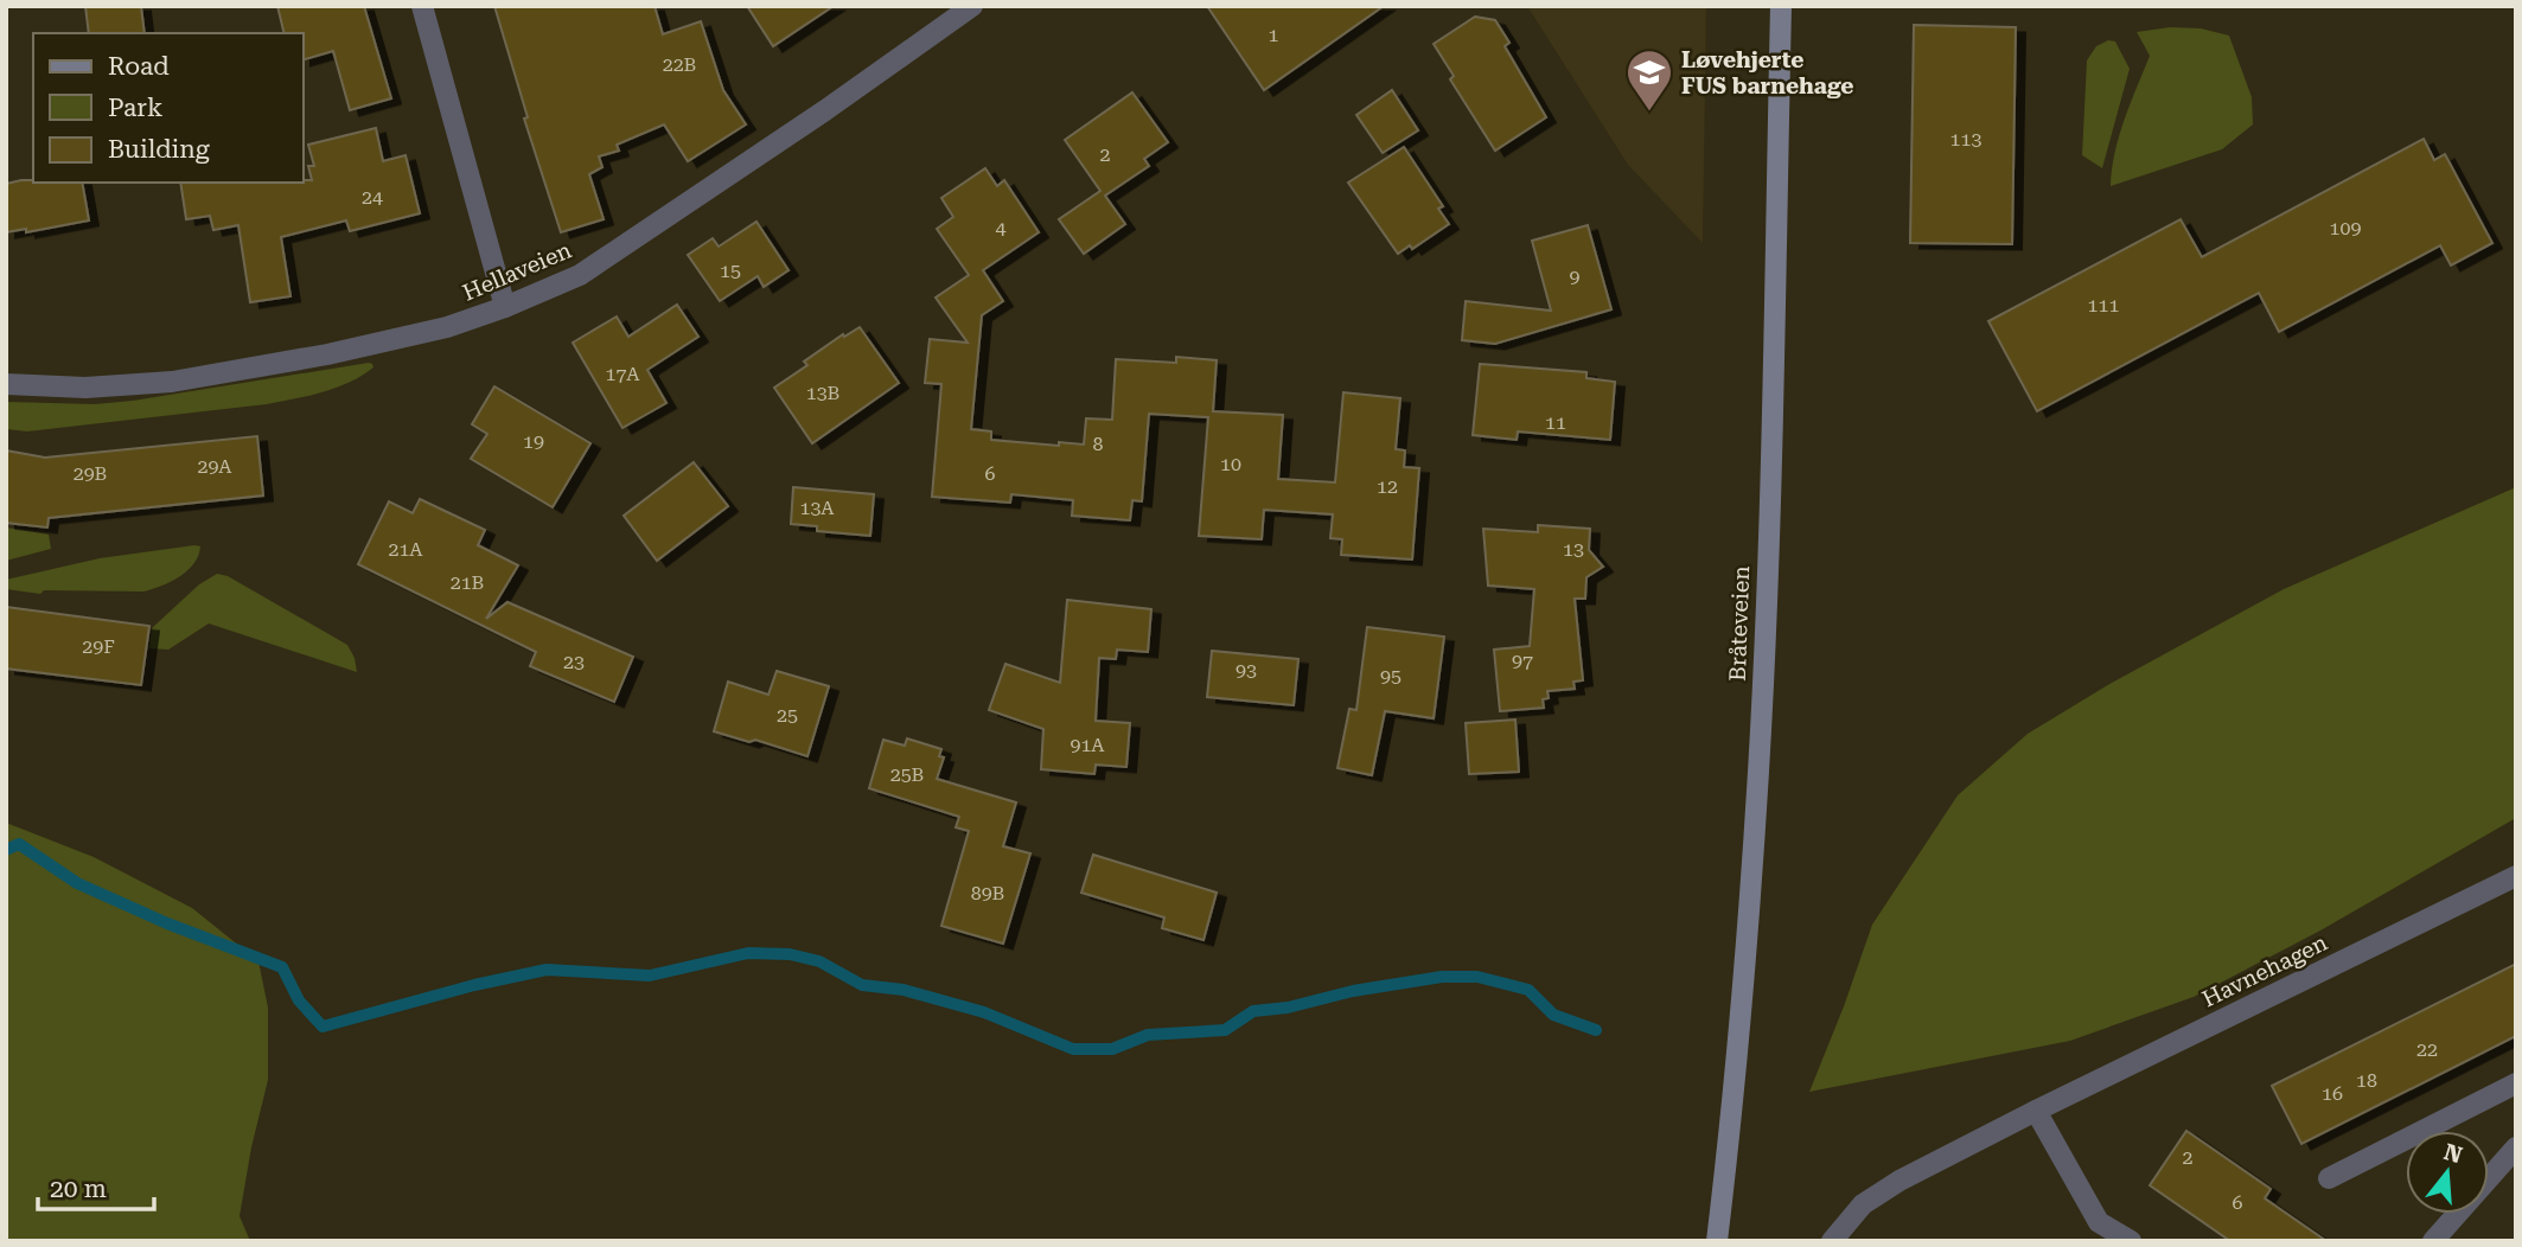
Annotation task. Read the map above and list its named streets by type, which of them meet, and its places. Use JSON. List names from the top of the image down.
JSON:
{
  "streets": {
    "main road": ["Bråteveien"],
    "street": ["Hellaveien", "Havnehagen"]
  },
  "places": {
    "school or university": ["Løvehjerte FUS barnehage"]
  },
  "house_numbers": [
    "1",
    "22B",
    "113",
    "2",
    "24",
    "4",
    "109",
    "15",
    "9",
    "111",
    "17A",
    "13B",
    "11",
    "19",
    "8",
    "10",
    "29A",
    "29B",
    "6",
    "12",
    "13A",
    "21A",
    "13",
    "21B",
    "29F",
    "97",
    "23",
    "93",
    "95",
    "25",
    "91A",
    "25B",
    "89B",
    "22",
    "18",
    "16",
    "2",
    "6"
  ],
  "legend": ["Road", "Park", "Building"],
  "scale_bar": "20 m",
  "north": "top"
}
